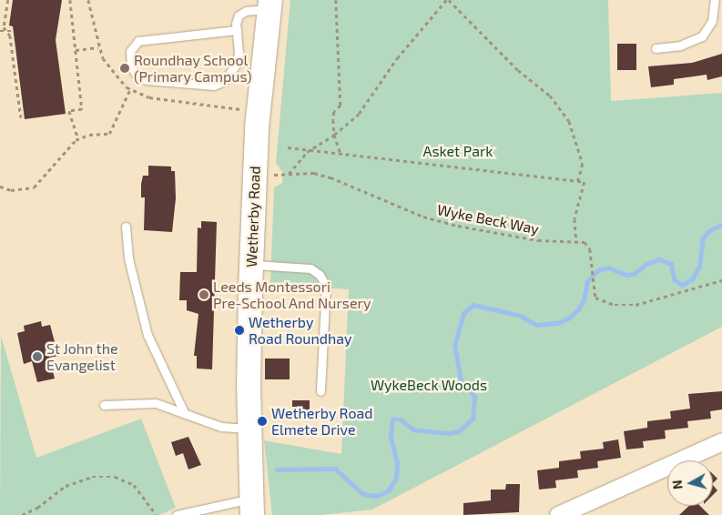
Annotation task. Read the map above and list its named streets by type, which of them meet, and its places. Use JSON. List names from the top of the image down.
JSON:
{
  "streets": {
    "street": ["Wetherby Road"],
    "path": ["Wyke Beck Way"]
  },
  "parks": ["Asket Park", "WykeBeck Woods"],
  "places": [
    "Roundhay School (Primary Campus)",
    "Leeds Montessori Pre-School And Nursery",
    "Wetherby Road Roundhay",
    "St John the Evangelist",
    "Wetherby Road Elmete Drive"
  ],
  "north": "left"
}
